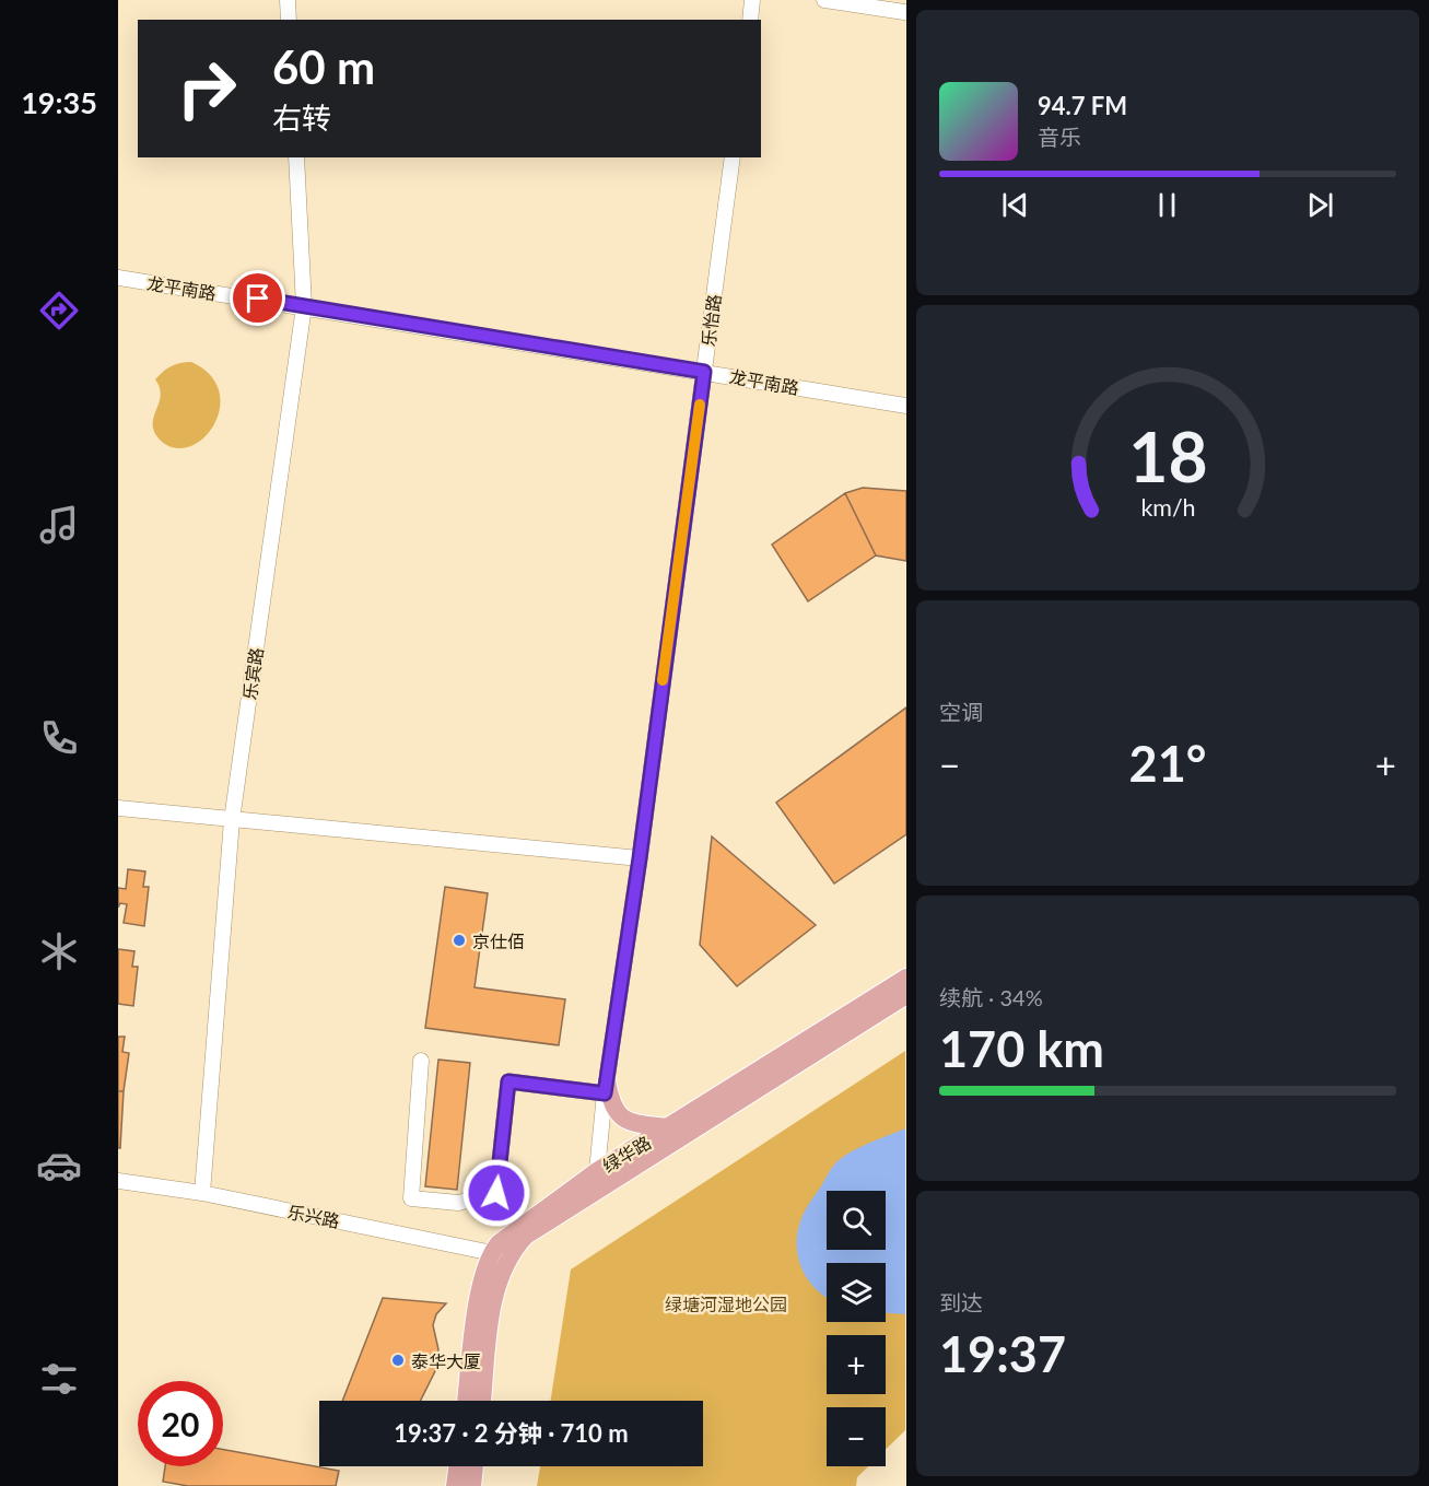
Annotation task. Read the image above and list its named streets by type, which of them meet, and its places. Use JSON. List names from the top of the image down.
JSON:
{
  "streets": {
    "main road": ["绿华路"],
    "street": [
      "龙平南路",
      "乐怡路",
      "乐宾路",
      "乐兴路"
    ]
  },
  "crossings": [
    ["龙平南路", "乐怡路"],
    ["龙平南路", "乐宾路"],
    ["乐怡路", "绿华路"],
    ["乐宾路", "乐兴路"],
    ["绿华路", "乐兴路"]
  ],
  "parks": ["绿塘河湿地公园"],
  "places": ["京仕佰", "泰华大厦"],
  "page": {
    "tabs": "19:35",
    "turn": ["60 m", "右转"],
    "song": ["94.7 FM", "音乐"],
    "tile": [
      "空调",
      ["续航 · 34%", "170 km"],
      ["到达", "19:37"]
    ],
    "heat": ["−", "21°", "+"],
    "map_buttons": ["+", "−"],
    "limit": "20",
    "trip": "19:37 · 2 分钟 · 710 m",
    "gauge": ["18", "km/h"]
  }
}
